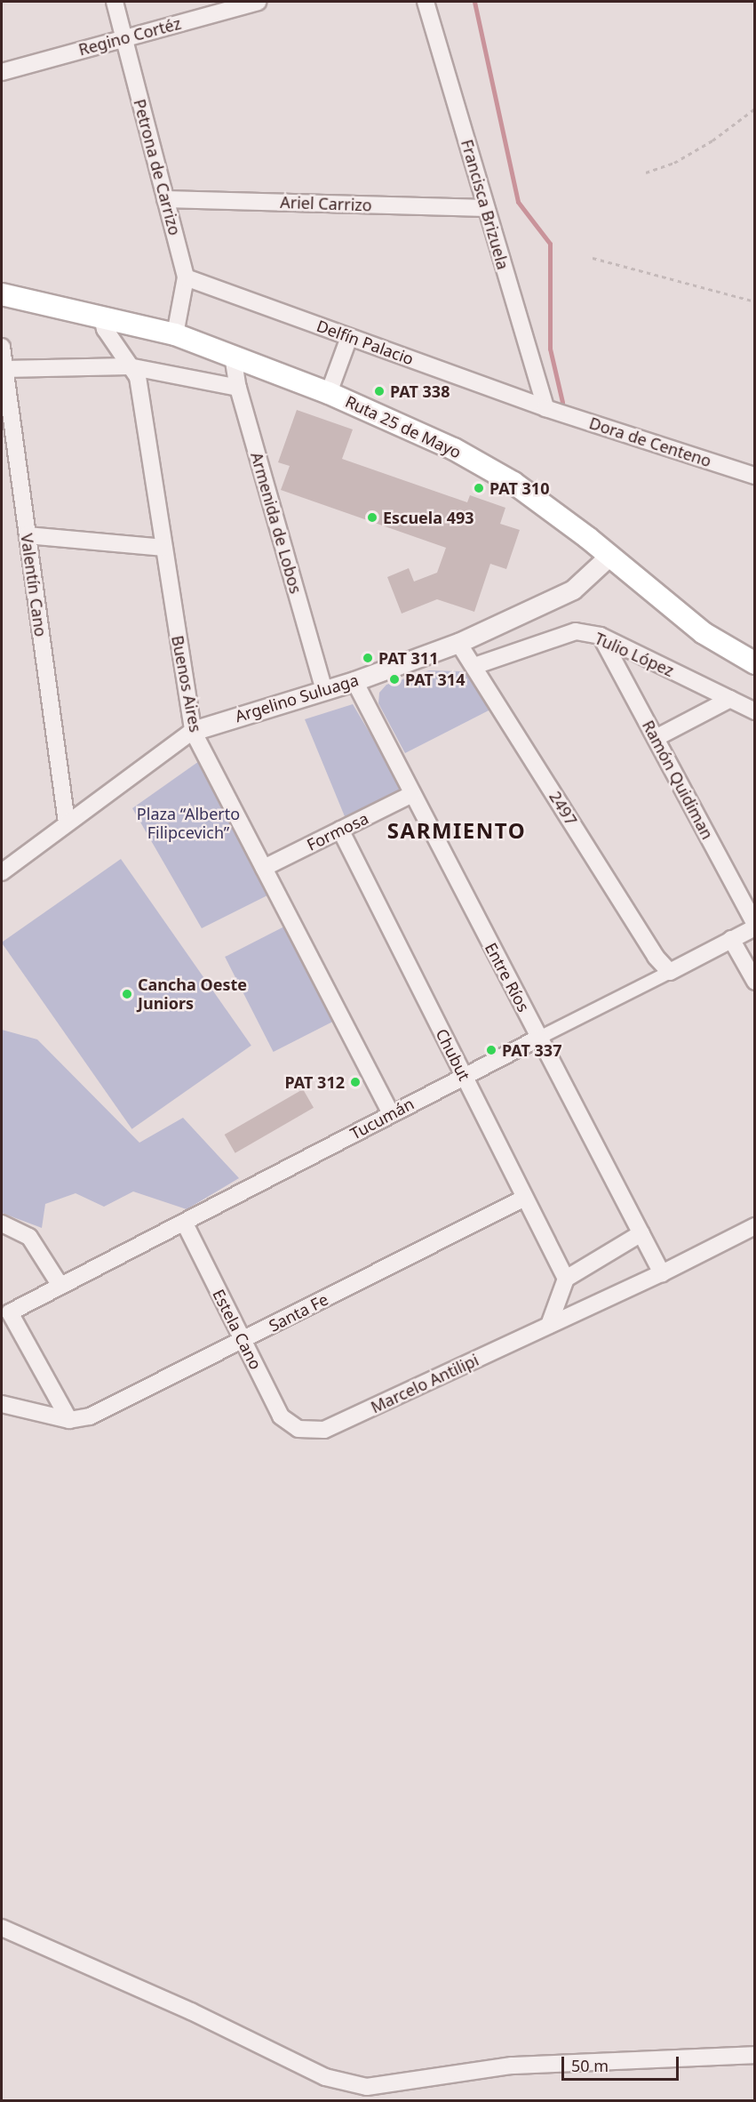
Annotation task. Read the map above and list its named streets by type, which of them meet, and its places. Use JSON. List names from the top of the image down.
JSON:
{
  "streets": {
    "main road": ["Ruta 25 de Mayo"],
    "street": [
      "Regino Cortéz",
      "Petrona de Carrizo",
      "Ariel Carrizo",
      "Francisca Brizuela",
      "Delfín Palacio",
      "Dora de Centeno",
      "Armenida de Lobos",
      "Valentín Cano",
      "Tulio López",
      "Buenos Aires",
      "Argelino Suluaga",
      "Ramón Quidiman",
      "2497",
      "Formosa",
      "Entre Ríos",
      "Chubut",
      "Tucumán",
      "Santa Fe",
      "Estela Cano",
      "Marcelo Antilipi"
    ]
  },
  "crossings": [
    ["Regino Cortéz", "Petrona de Carrizo"],
    ["Petrona de Carrizo", "Ariel Carrizo"],
    ["Petrona de Carrizo", "Delfín Palacio"],
    ["Petrona de Carrizo", "Ruta 25 de Mayo"],
    ["Ariel Carrizo", "Francisca Brizuela"],
    ["Francisca Brizuela", "Delfín Palacio"],
    ["Francisca Brizuela", "Dora de Centeno"],
    ["Delfín Palacio", "Dora de Centeno"],
    ["Ruta 25 de Mayo", "Armenida de Lobos"],
    ["Ruta 25 de Mayo", "Buenos Aires"],
    ["Ruta 25 de Mayo", "Argelino Suluaga"],
    ["Armenida de Lobos", "Argelino Suluaga"],
    ["Valentín Cano", "Argelino Suluaga"],
    ["Tulio López", "Ramón Quidiman"],
    ["Tulio López", "2497"],
    ["Buenos Aires", "Argelino Suluaga"],
    ["Buenos Aires", "Formosa"],
    ["Buenos Aires", "Tucumán"],
    ["Argelino Suluaga", "2497"],
    ["Argelino Suluaga", "Entre Ríos"],
    ["Ramón Quidiman", "Tucumán"],
    ["2497", "Tucumán"],
    ["Formosa", "Entre Ríos"],
    ["Formosa", "Chubut"],
    ["Entre Ríos", "Tucumán"],
    ["Entre Ríos", "Marcelo Antilipi"],
    ["Chubut", "Tucumán"],
    ["Chubut", "Santa Fe"],
    ["Tucumán", "Santa Fe"],
    ["Tucumán", "Estela Cano"],
    ["Santa Fe", "Estela Cano"],
    ["Estela Cano", "Marcelo Antilipi"]
  ],
  "districts": ["SARMIENTO"],
  "parks": ["Plaza “Alberto Filipcevich”"],
  "places": [
    "PAT 338",
    "PAT 310",
    "Escuela 493",
    "PAT 311",
    "PAT 314",
    "Cancha Oeste Juniors",
    "PAT 337",
    "PAT 312"
  ],
  "scale_bar": "50 m"
}
